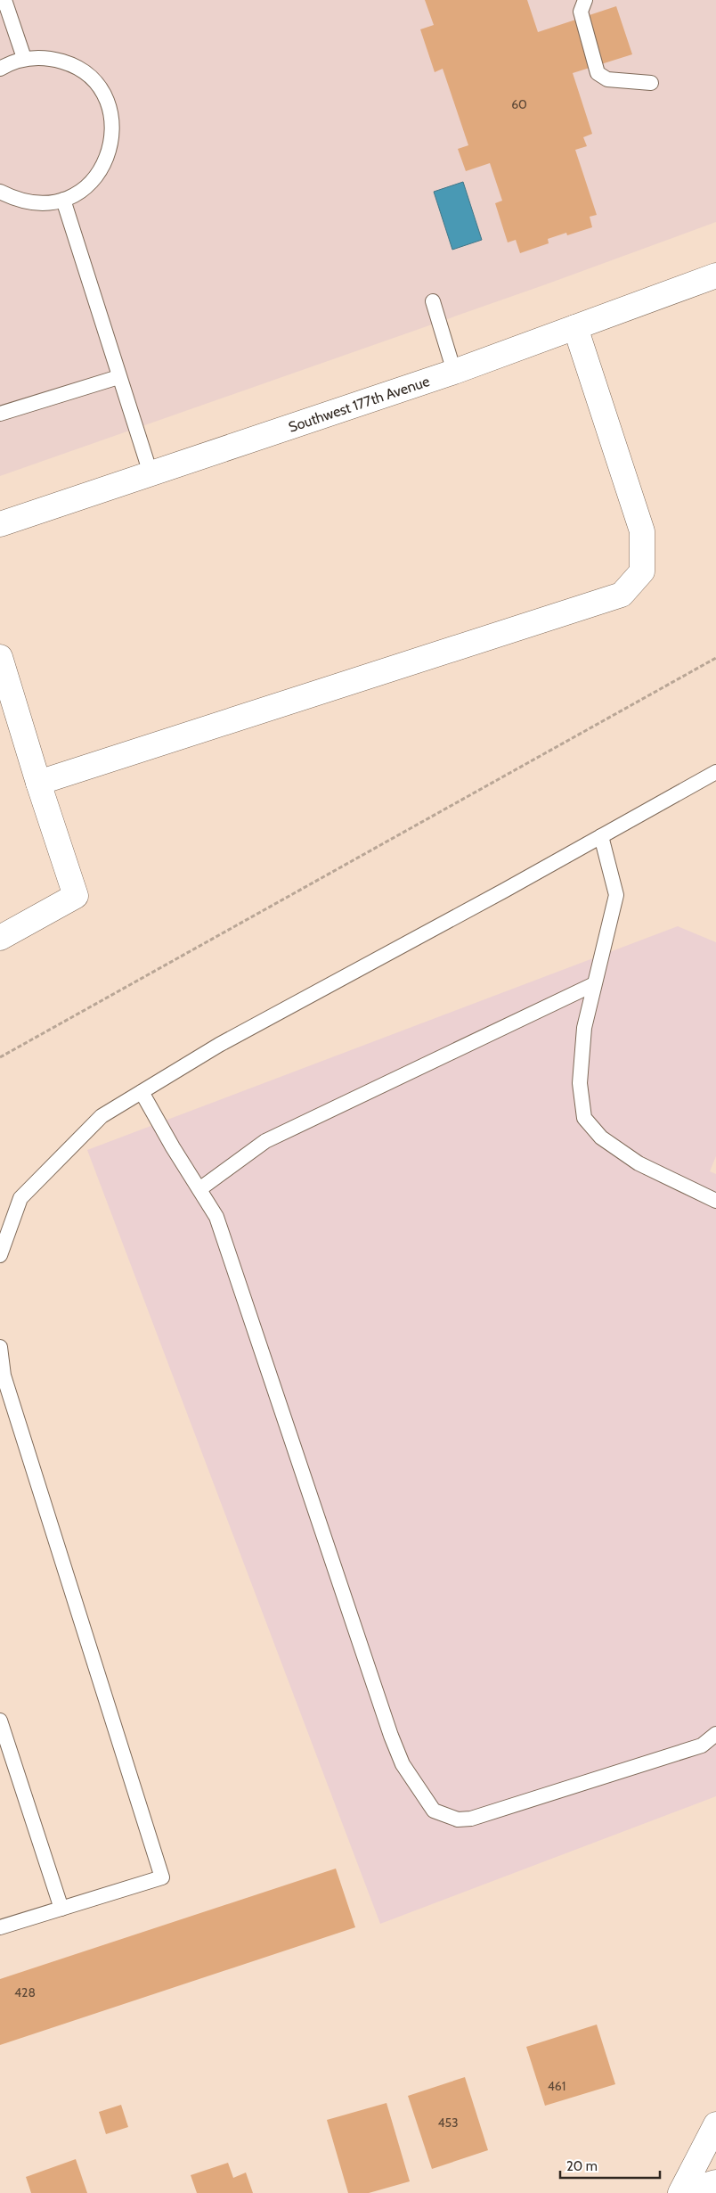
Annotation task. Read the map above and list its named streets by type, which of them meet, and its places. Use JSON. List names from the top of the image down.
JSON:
{
  "streets": {
    "street": ["Southwest 177th Avenue"]
  },
  "house_numbers": [
    "60",
    "428",
    "461",
    "453"
  ],
  "scale_bar": "20 m"
}
